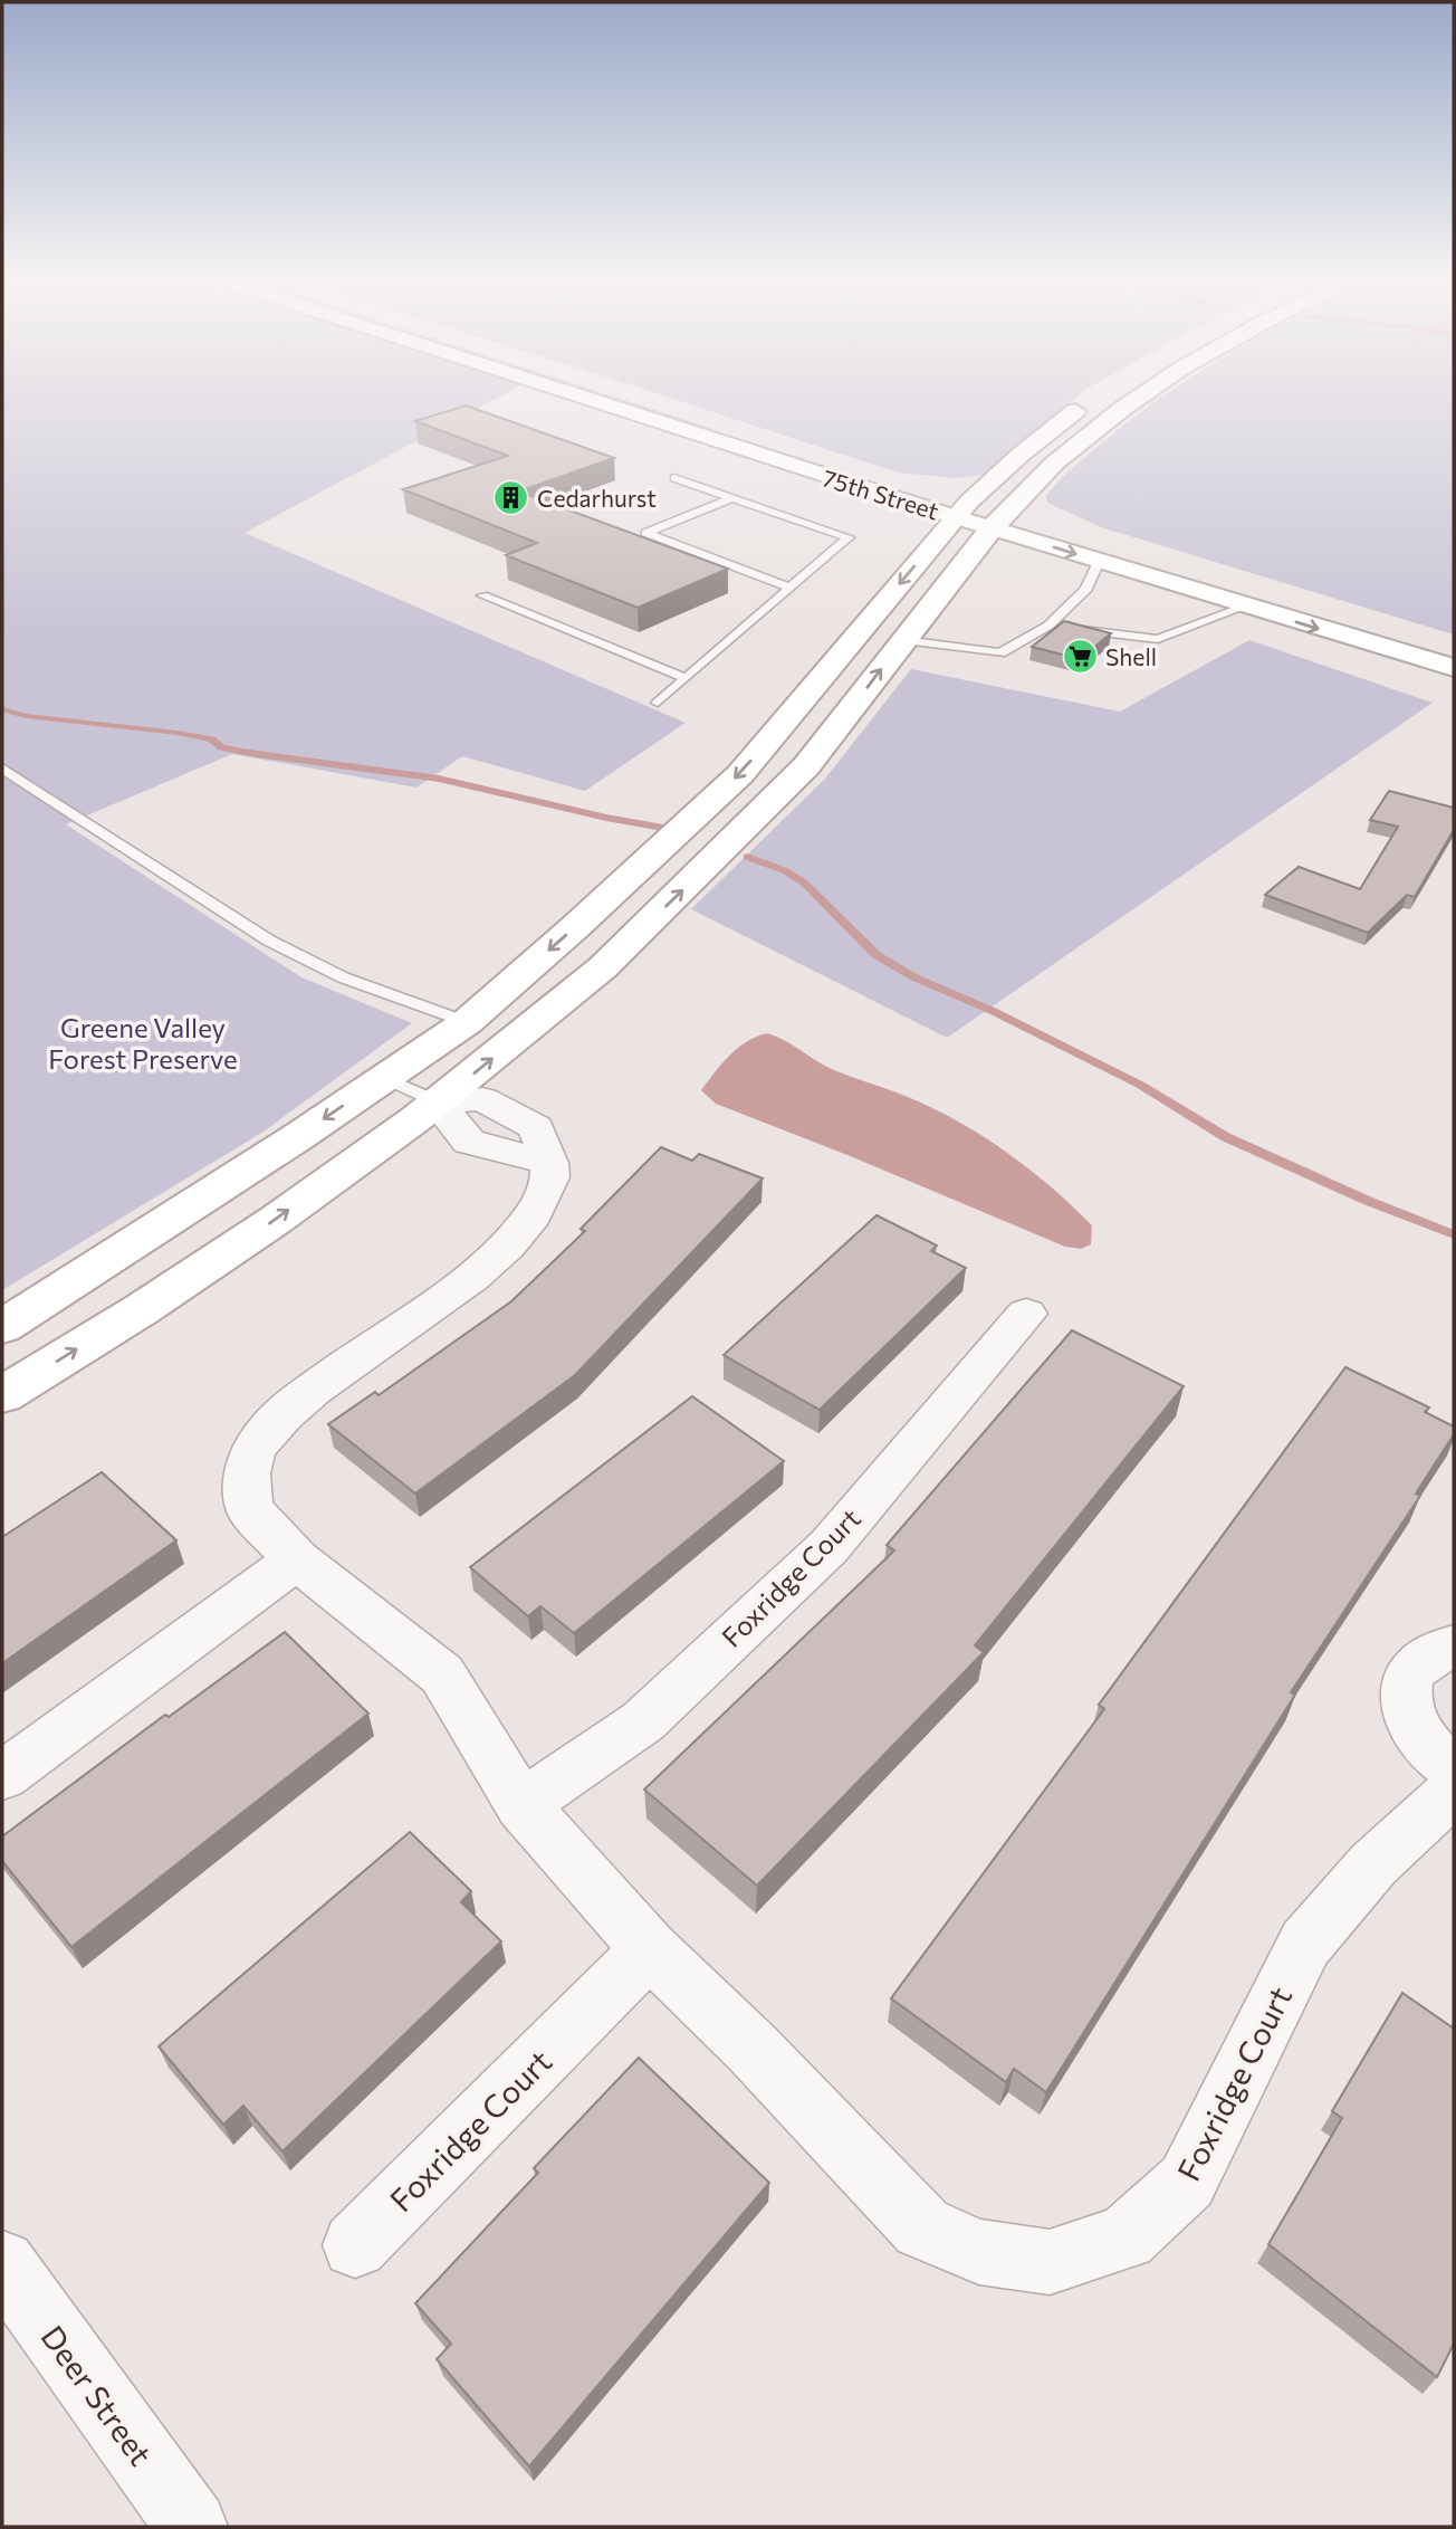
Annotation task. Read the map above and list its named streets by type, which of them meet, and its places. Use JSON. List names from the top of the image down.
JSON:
{
  "streets": {
    "main road": ["75th Street"],
    "street": ["Foxridge Court", "Deer Street"]
  },
  "parks": ["Greene Valley Forest Preserve"],
  "places": {
    "building": ["Cedarhurst"],
    "supermarket": ["Shell"]
  }
}
